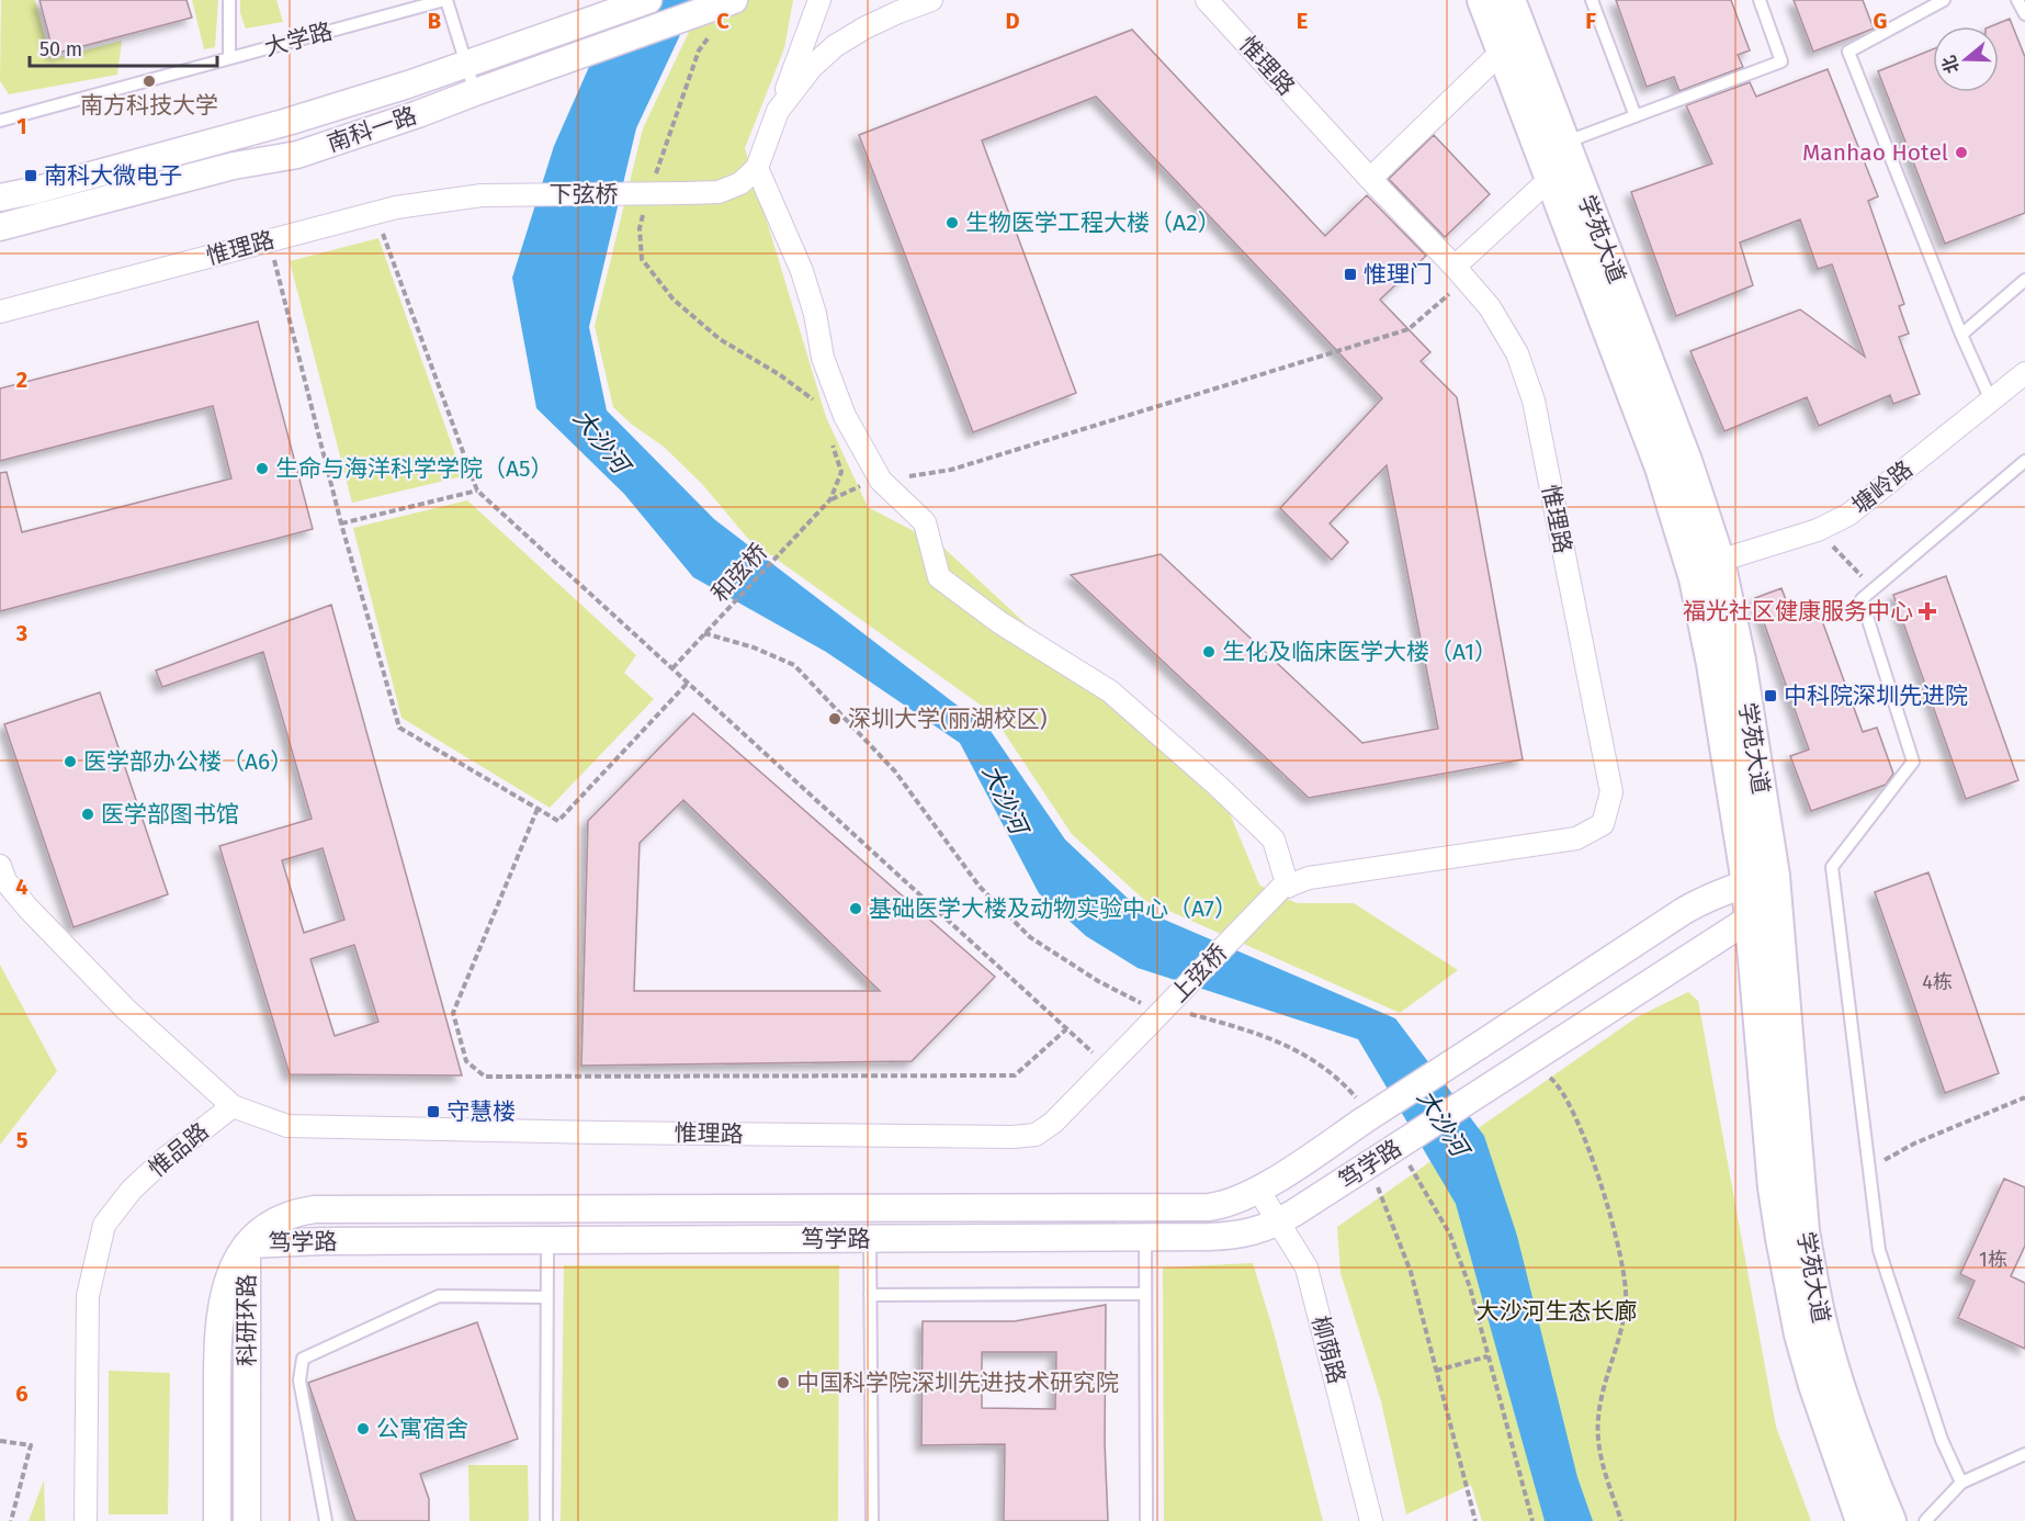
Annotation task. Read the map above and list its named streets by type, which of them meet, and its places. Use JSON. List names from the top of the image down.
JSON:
{
  "streets": {
    "main road": ["学苑大道"],
    "street": [
      "惟理路",
      "南科一路",
      "下弦桥",
      "塘岭路",
      "上弦桥",
      "惟品路",
      "笃学路",
      "科研环路",
      "柳荫路"
    ],
    "lane": ["大学路"],
    "path": ["和弦桥"]
  },
  "crossings": [
    ["惟理路", "下弦桥"],
    ["惟理路", "上弦桥"],
    ["惟理路", "惟品路"],
    ["学苑大道", "塘岭路"],
    ["学苑大道", "笃学路"],
    ["笃学路", "科研环路"],
    ["笃学路", "柳荫路"]
  ],
  "water": ["大沙河"],
  "parks": ["大沙河生态长廊"],
  "places": {
    "other": [
      "南方科技大学",
      "Manhao Hotel",
      "生物医学工程大楼（A2）",
      "生命与海洋科学学院（A5）",
      "生化及临床医学大楼（A1）",
      "深圳大学(丽湖校区)",
      "医学部办公楼（A6）",
      "医学部图书馆",
      "基础医学大楼及动物实验中心（A7）",
      "中国科学院深圳先进技术研究院",
      "公寓宿舍"
    ],
    "transit": [
      "南科大微电子",
      "惟理门",
      "中科院深圳先进院",
      "守慧楼"
    ],
    "health": ["福光社区健康服务中心"]
  },
  "house_numbers": ["4栋", "1栋"],
  "scale_bar": "50 m",
  "north": "left",
  "grid": {
    "columns": [
      "B",
      "C",
      "D",
      "E",
      "F",
      "G"
    ],
    "rows": [
      "1",
      "2",
      "3",
      "4",
      "5",
      "6"
    ]
  }
}
